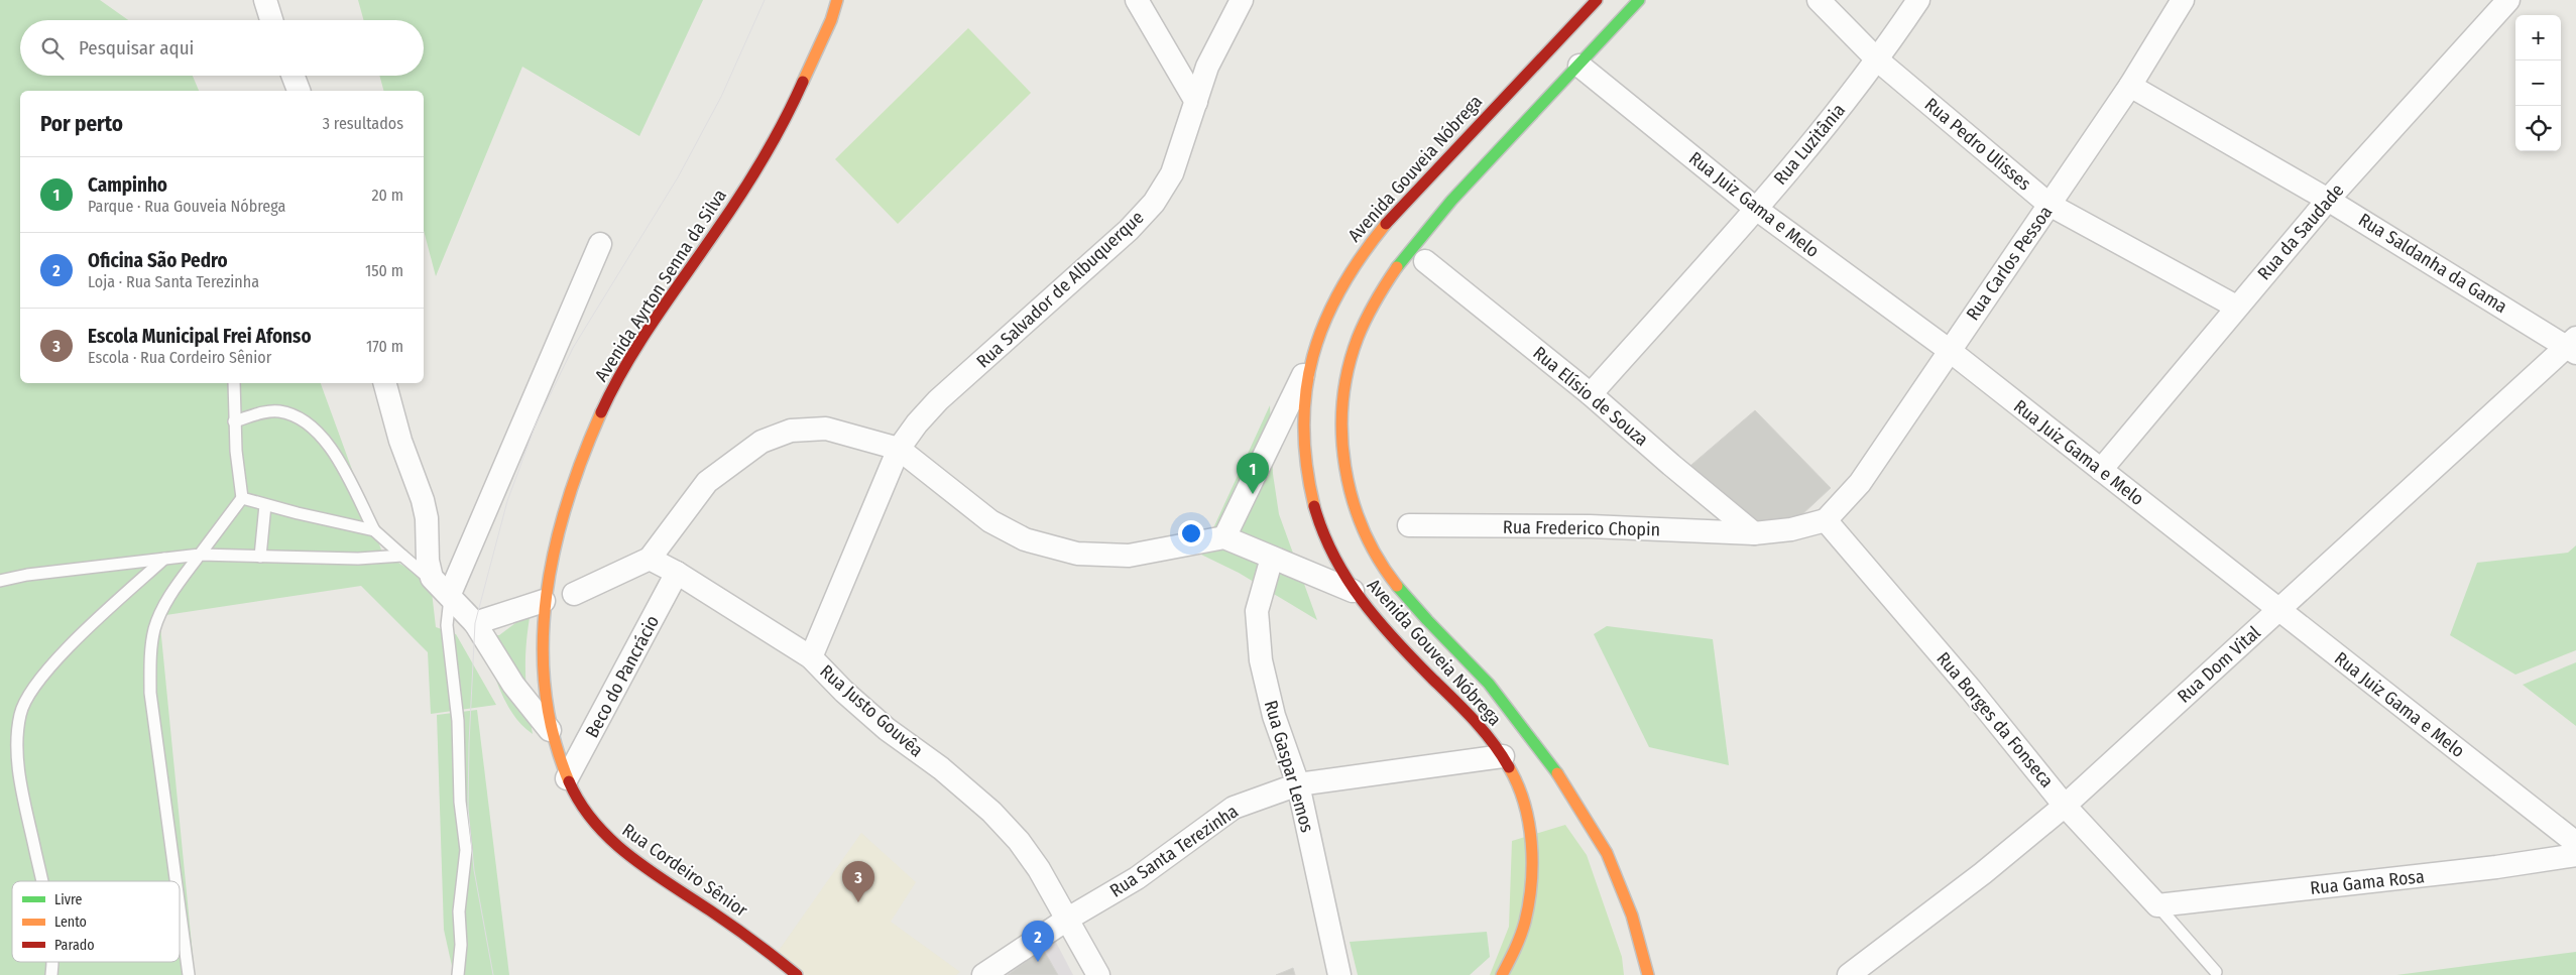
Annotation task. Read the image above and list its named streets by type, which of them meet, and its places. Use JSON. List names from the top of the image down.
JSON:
{
  "streets": {
    "street": [
      "Rua Luzitânia",
      "Rua Pedro Ulisses",
      "Avenida Gouveia Nóbrega",
      "Rua Juiz Gama e Melo",
      "Rua da Saudade",
      "Rua Carlos Pessoa",
      "Rua Saldanha da Gama",
      "Avenida Ayrton Senna da Silva",
      "Rua Salvador de Albuquerque",
      "Rua Elísio de Souza",
      "Rua Frederico Chopin",
      "Rua Dom Vital",
      "Beco do Pancrácio",
      "Rua Justo Gouvêa",
      "Rua Borges da Fonseca",
      "Rua Gaspar Lemos",
      "Rua Santa Terezinha",
      "Rua Cordeiro Sênior",
      "Rua Gama Rosa"
    ]
  },
  "crossings": [
    ["Rua Luzitânia", "Rua Pedro Ulisses"],
    ["Rua Luzitânia", "Rua Juiz Gama e Melo"],
    ["Rua Luzitânia", "Rua Elísio de Souza"],
    ["Rua Pedro Ulisses", "Rua da Saudade"],
    ["Rua Pedro Ulisses", "Rua Carlos Pessoa"],
    ["Avenida Gouveia Nóbrega", "Rua Juiz Gama e Melo"],
    ["Avenida Gouveia Nóbrega", "Rua Santa Terezinha"],
    ["Rua Juiz Gama e Melo", "Rua da Saudade"],
    ["Rua Juiz Gama e Melo", "Rua Carlos Pessoa"],
    ["Rua Juiz Gama e Melo", "Rua Dom Vital"],
    ["Rua da Saudade", "Rua Saldanha da Gama"],
    ["Rua Carlos Pessoa", "Rua Saldanha da Gama"],
    ["Rua Carlos Pessoa", "Rua Borges da Fonseca"],
    ["Rua Saldanha da Gama", "Rua Dom Vital"],
    ["Avenida Ayrton Senna da Silva", "Rua Cordeiro Sênior"],
    ["Rua Salvador de Albuquerque", "Rua Justo Gouvêa"],
    ["Rua Elísio de Souza", "Rua Frederico Chopin"],
    ["Rua Dom Vital", "Rua Borges da Fonseca"],
    ["Beco do Pancrácio", "Rua Justo Gouvêa"],
    ["Beco do Pancrácio", "Rua Cordeiro Sênior"],
    ["Rua Justo Gouvêa", "Rua Santa Terezinha"],
    ["Rua Borges da Fonseca", "Rua Gama Rosa"],
    ["Rua Gaspar Lemos", "Rua Santa Terezinha"]
  ],
  "legend": ["Livre", "Lento", "Parado"],
  "page": {
    "map_buttons": ["+", "−"],
    "search": "Pesquisar aqui",
    "heading": ["Por perto", "3 resultados"],
    "list": [
      {
        "mark": "1",
        "name": "Campinho",
        "note": "Parque · Rua Gouveia Nóbrega",
        "value": "20 m"
      },
      {
        "mark": "2",
        "name": "Oficina São Pedro",
        "note": "Loja · Rua Santa Terezinha",
        "value": "150 m"
      },
      {
        "mark": "3",
        "name": "Escola Municipal Frei Afonso",
        "note": "Escola · Rua Cordeiro Sênior",
        "value": "170 m"
      }
    ],
    "pins": ["1", "3", "2"]
  }
}
